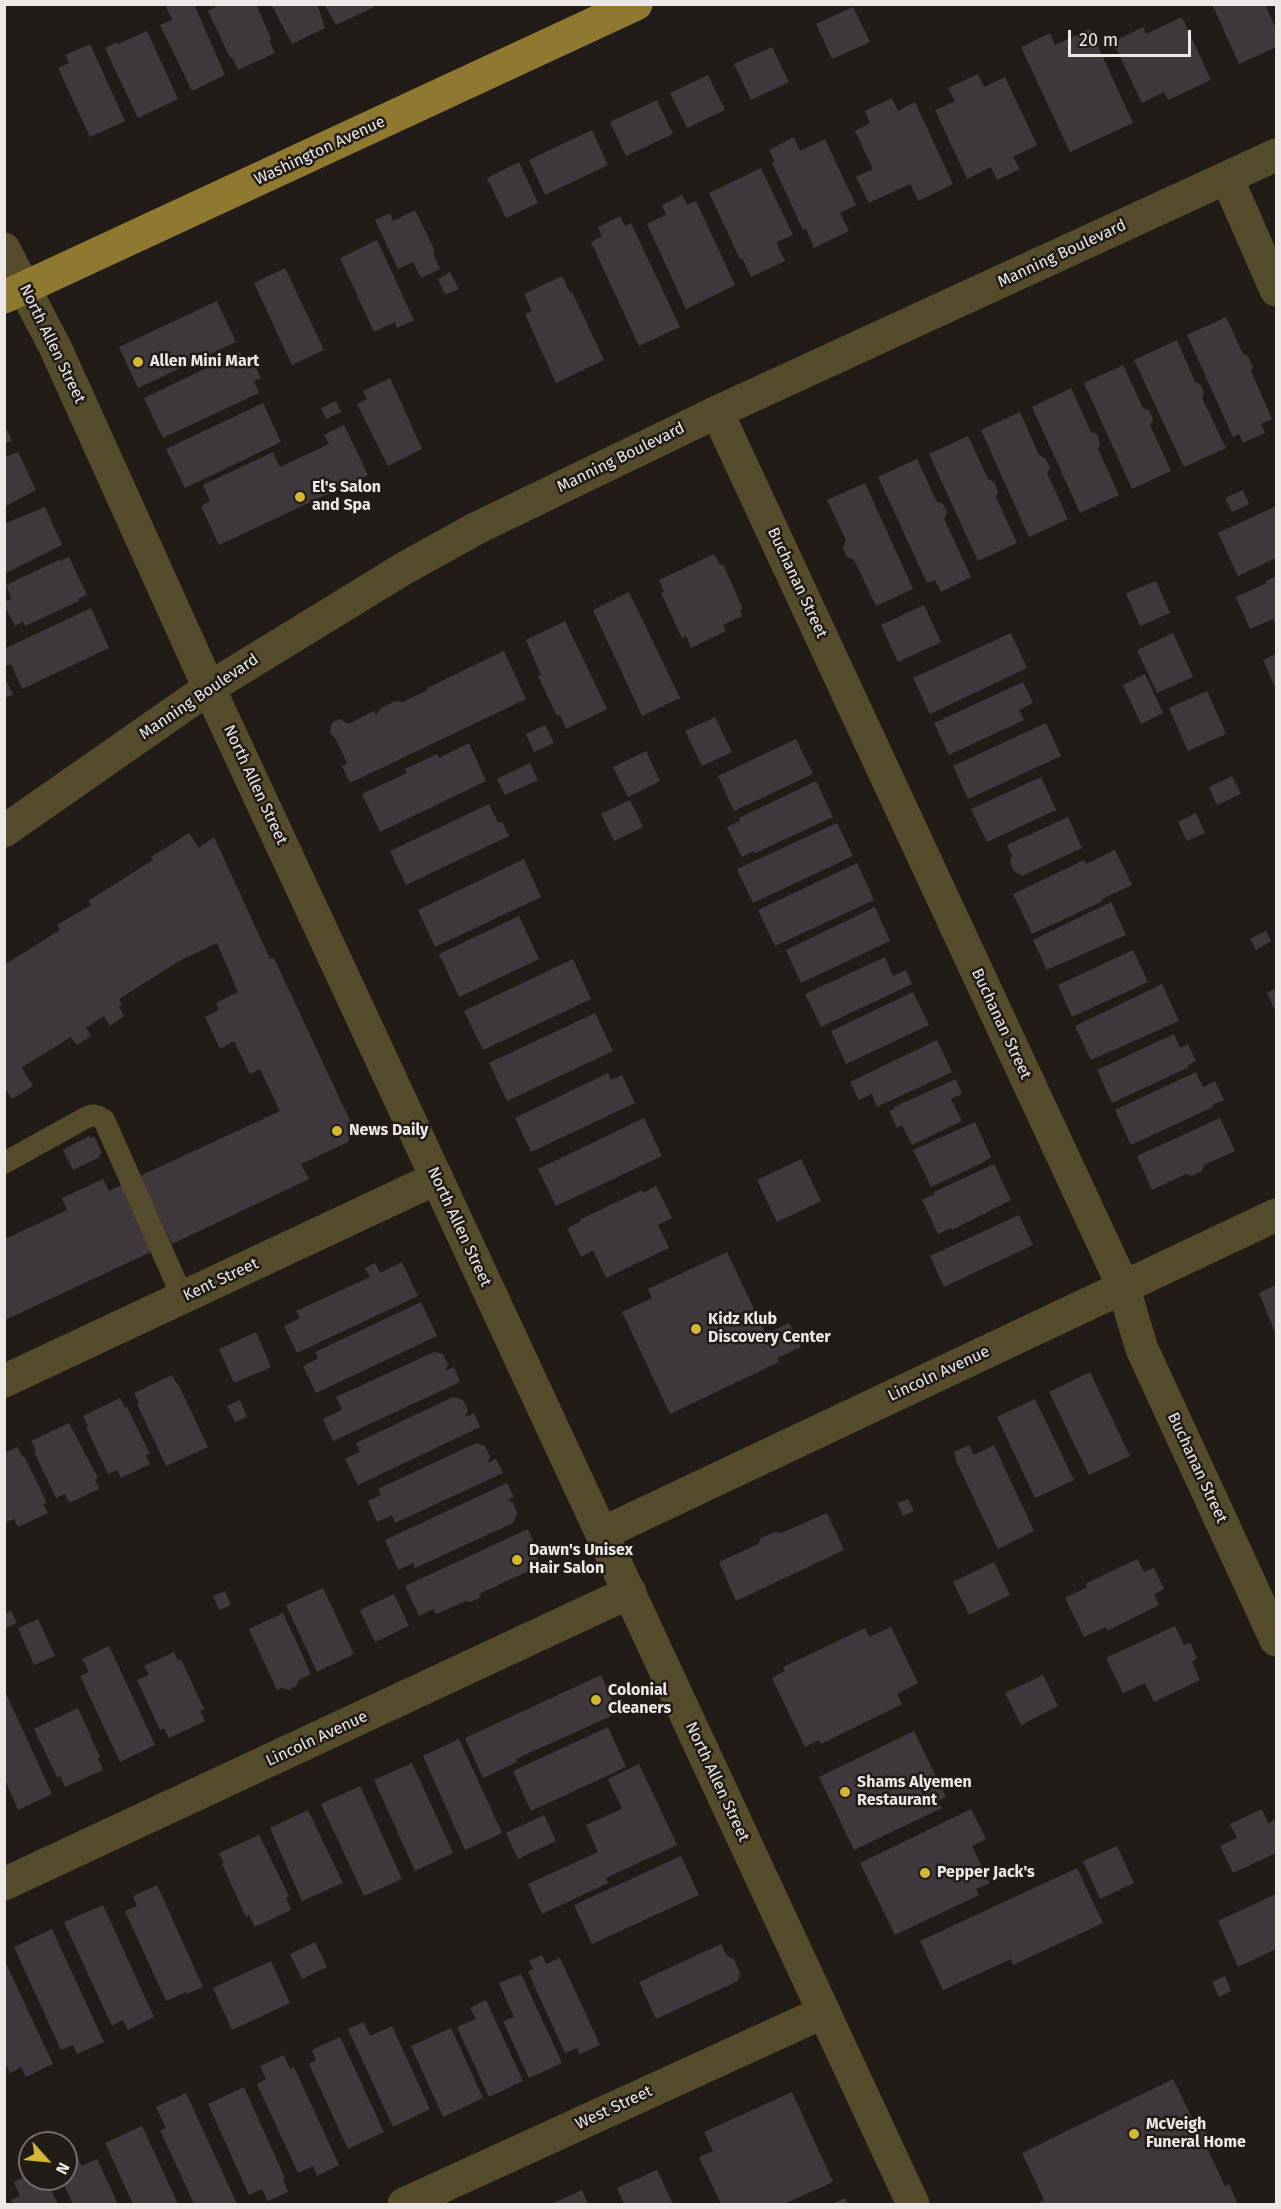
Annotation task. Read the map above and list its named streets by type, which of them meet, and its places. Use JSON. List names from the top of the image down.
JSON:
{
  "streets": {
    "main road": ["Washington Avenue"],
    "street": [
      "Manning Boulevard",
      "North Allen Street",
      "Buchanan Street",
      "Kent Street",
      "Lincoln Avenue",
      "West Street"
    ]
  },
  "crossings": [
    ["Washington Avenue", "North Allen Street"],
    ["Manning Boulevard", "North Allen Street"],
    ["Manning Boulevard", "Buchanan Street"],
    ["North Allen Street", "Kent Street"],
    ["North Allen Street", "Lincoln Avenue"],
    ["North Allen Street", "West Street"],
    ["Buchanan Street", "Lincoln Avenue"]
  ],
  "places": [
    "Allen Mini Mart",
    "El's Salon and Spa",
    "News Daily",
    "Kidz Klub Discovery Center",
    "Dawn's Unisex Hair Salon",
    "Colonial Cleaners",
    "Shams Alyemen Restaurant",
    "Pepper Jack's",
    "McVeigh Funeral Home"
  ],
  "scale_bar": "20 m",
  "north": "bottom right"
}
